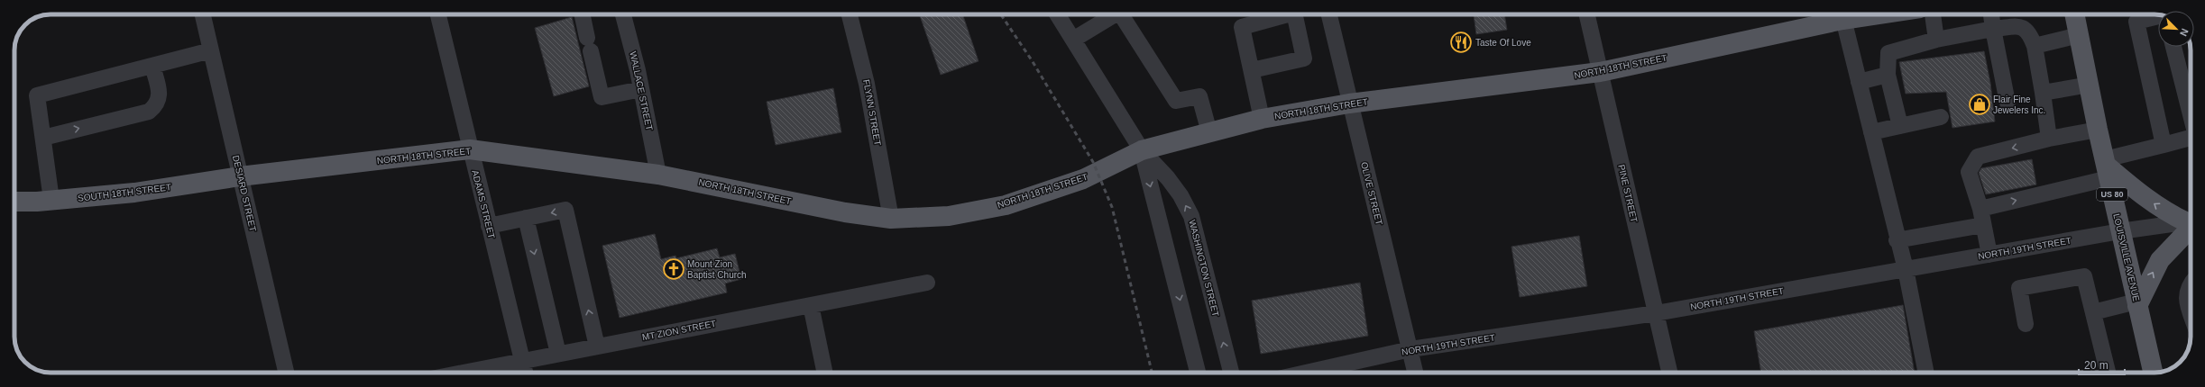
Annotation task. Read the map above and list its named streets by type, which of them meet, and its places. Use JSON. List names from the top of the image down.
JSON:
{
  "streets": {
    "main road": [
      "NORTH 18TH STREET",
      "SOUTH 18TH STREET",
      "US 80",
      "LOUISVILLE AVENUE"
    ],
    "street": [
      "WALLACE STREET",
      "FLYNN STREET",
      "DESIARD STREET",
      "OLIVE STREET",
      "PINE STREET",
      "ADAMS STREET",
      "NORTH 19TH STREET",
      "WASHINGTON STREET",
      "MT ZION STREET"
    ]
  },
  "crossings": [
    ["NORTH 18TH STREET", "WALLACE STREET"],
    ["NORTH 18TH STREET", "FLYNN STREET"],
    ["NORTH 18TH STREET", "SOUTH 18TH STREET"],
    ["NORTH 18TH STREET", "DESIARD STREET"],
    ["NORTH 18TH STREET", "OLIVE STREET"],
    ["NORTH 18TH STREET", "PINE STREET"],
    ["NORTH 18TH STREET", "ADAMS STREET"],
    ["NORTH 18TH STREET", "WASHINGTON STREET"],
    ["SOUTH 18TH STREET", "DESIARD STREET"],
    ["OLIVE STREET", "NORTH 19TH STREET"],
    ["PINE STREET", "NORTH 19TH STREET"],
    ["ADAMS STREET", "MT ZION STREET"],
    ["NORTH 19TH STREET", "LOUISVILLE AVENUE"]
  ],
  "places": {
    "restaurant": ["Taste Of Love"],
    "shop": ["Flair Fine Jewelers Inc."],
    "church": ["Mount Zion Baptist Church"]
  },
  "scale_bar": "20 m",
  "north": "bottom right"
}
